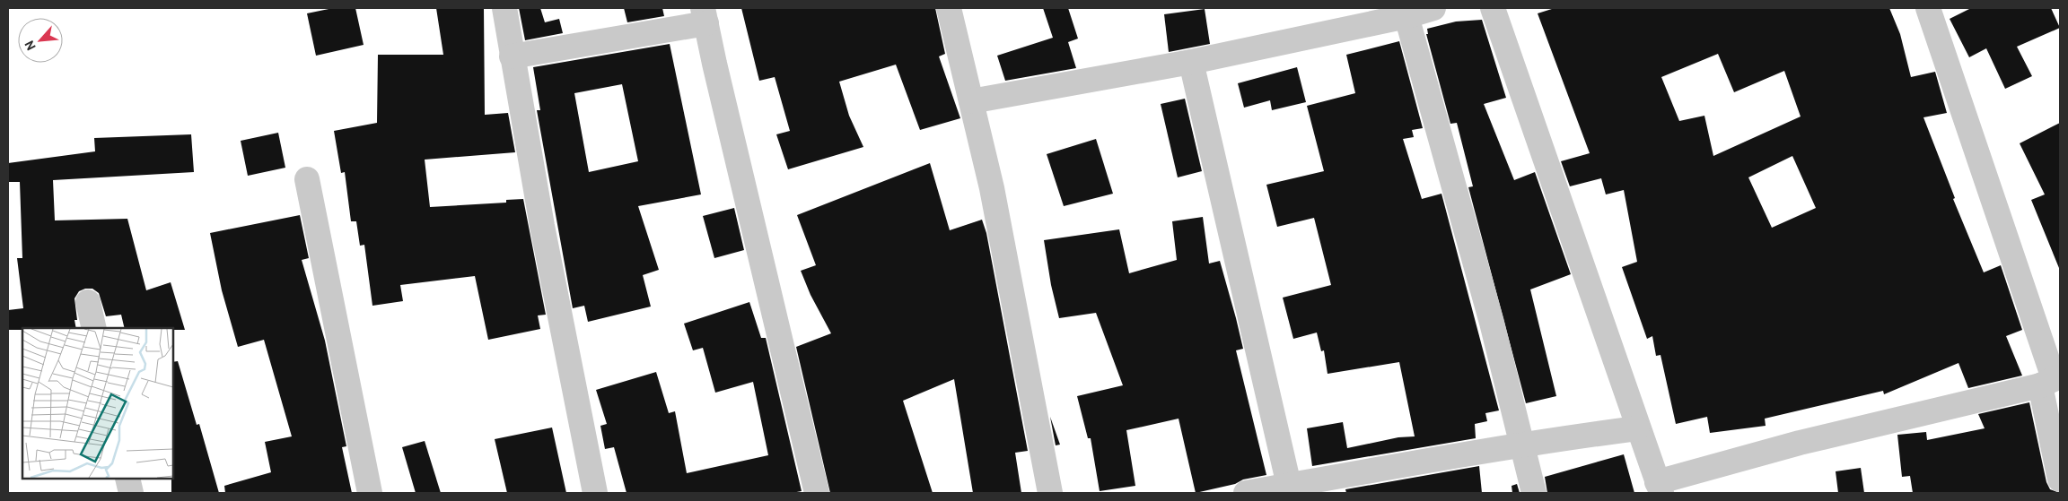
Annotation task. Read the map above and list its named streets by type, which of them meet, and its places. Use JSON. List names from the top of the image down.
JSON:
{
  "north": "bottom left"
}
